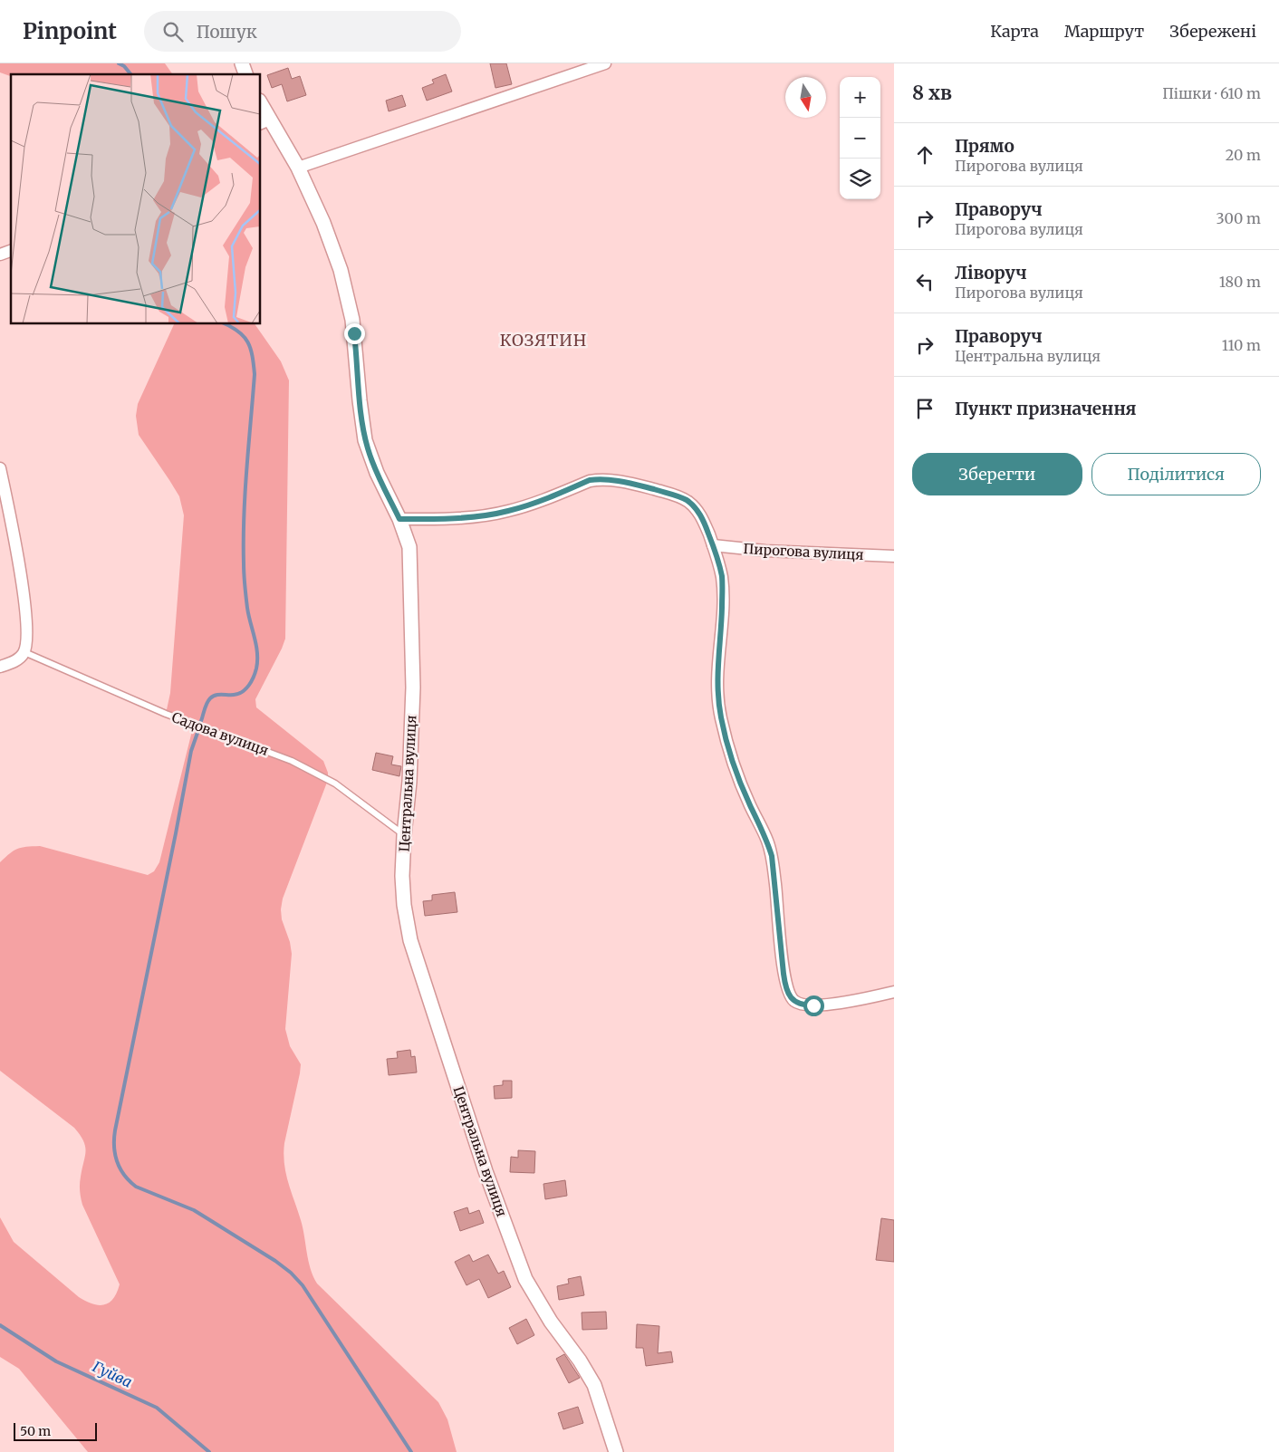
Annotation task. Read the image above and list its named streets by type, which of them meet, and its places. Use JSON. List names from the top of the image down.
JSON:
{
  "streets": {
    "street": ["Пирогова вулиця", "Центральна вулиця"],
    "lane": ["Садова вулиця"]
  },
  "crossings": [
    ["Садова вулиця", "Центральна вулиця"]
  ],
  "districts": ["КОЗЯТИН"],
  "water": ["Гуйва"],
  "scale_bar": "50 m",
  "north": "bottom",
  "page": {
    "header": "Pinpoint",
    "search": "Пошук",
    "nav": ["Карта", "Маршрут", "Збережені"],
    "heading": ["8 хв", "Пішки · 610 m"],
    "map_buttons": ["+", "−"],
    "list": [
      ["Прямо", "Пирогова вулиця", "20 m"],
      ["Праворуч", "Пирогова вулиця", "300 m"],
      ["Ліворуч", "Пирогова вулиця", "180 m"],
      ["Праворуч", "Центральна вулиця", "110 m"],
      "Пункт призначення"
    ],
    "buttons": ["Зберегти", "Поділитися"],
    "scale": "50 m"
  }
}
